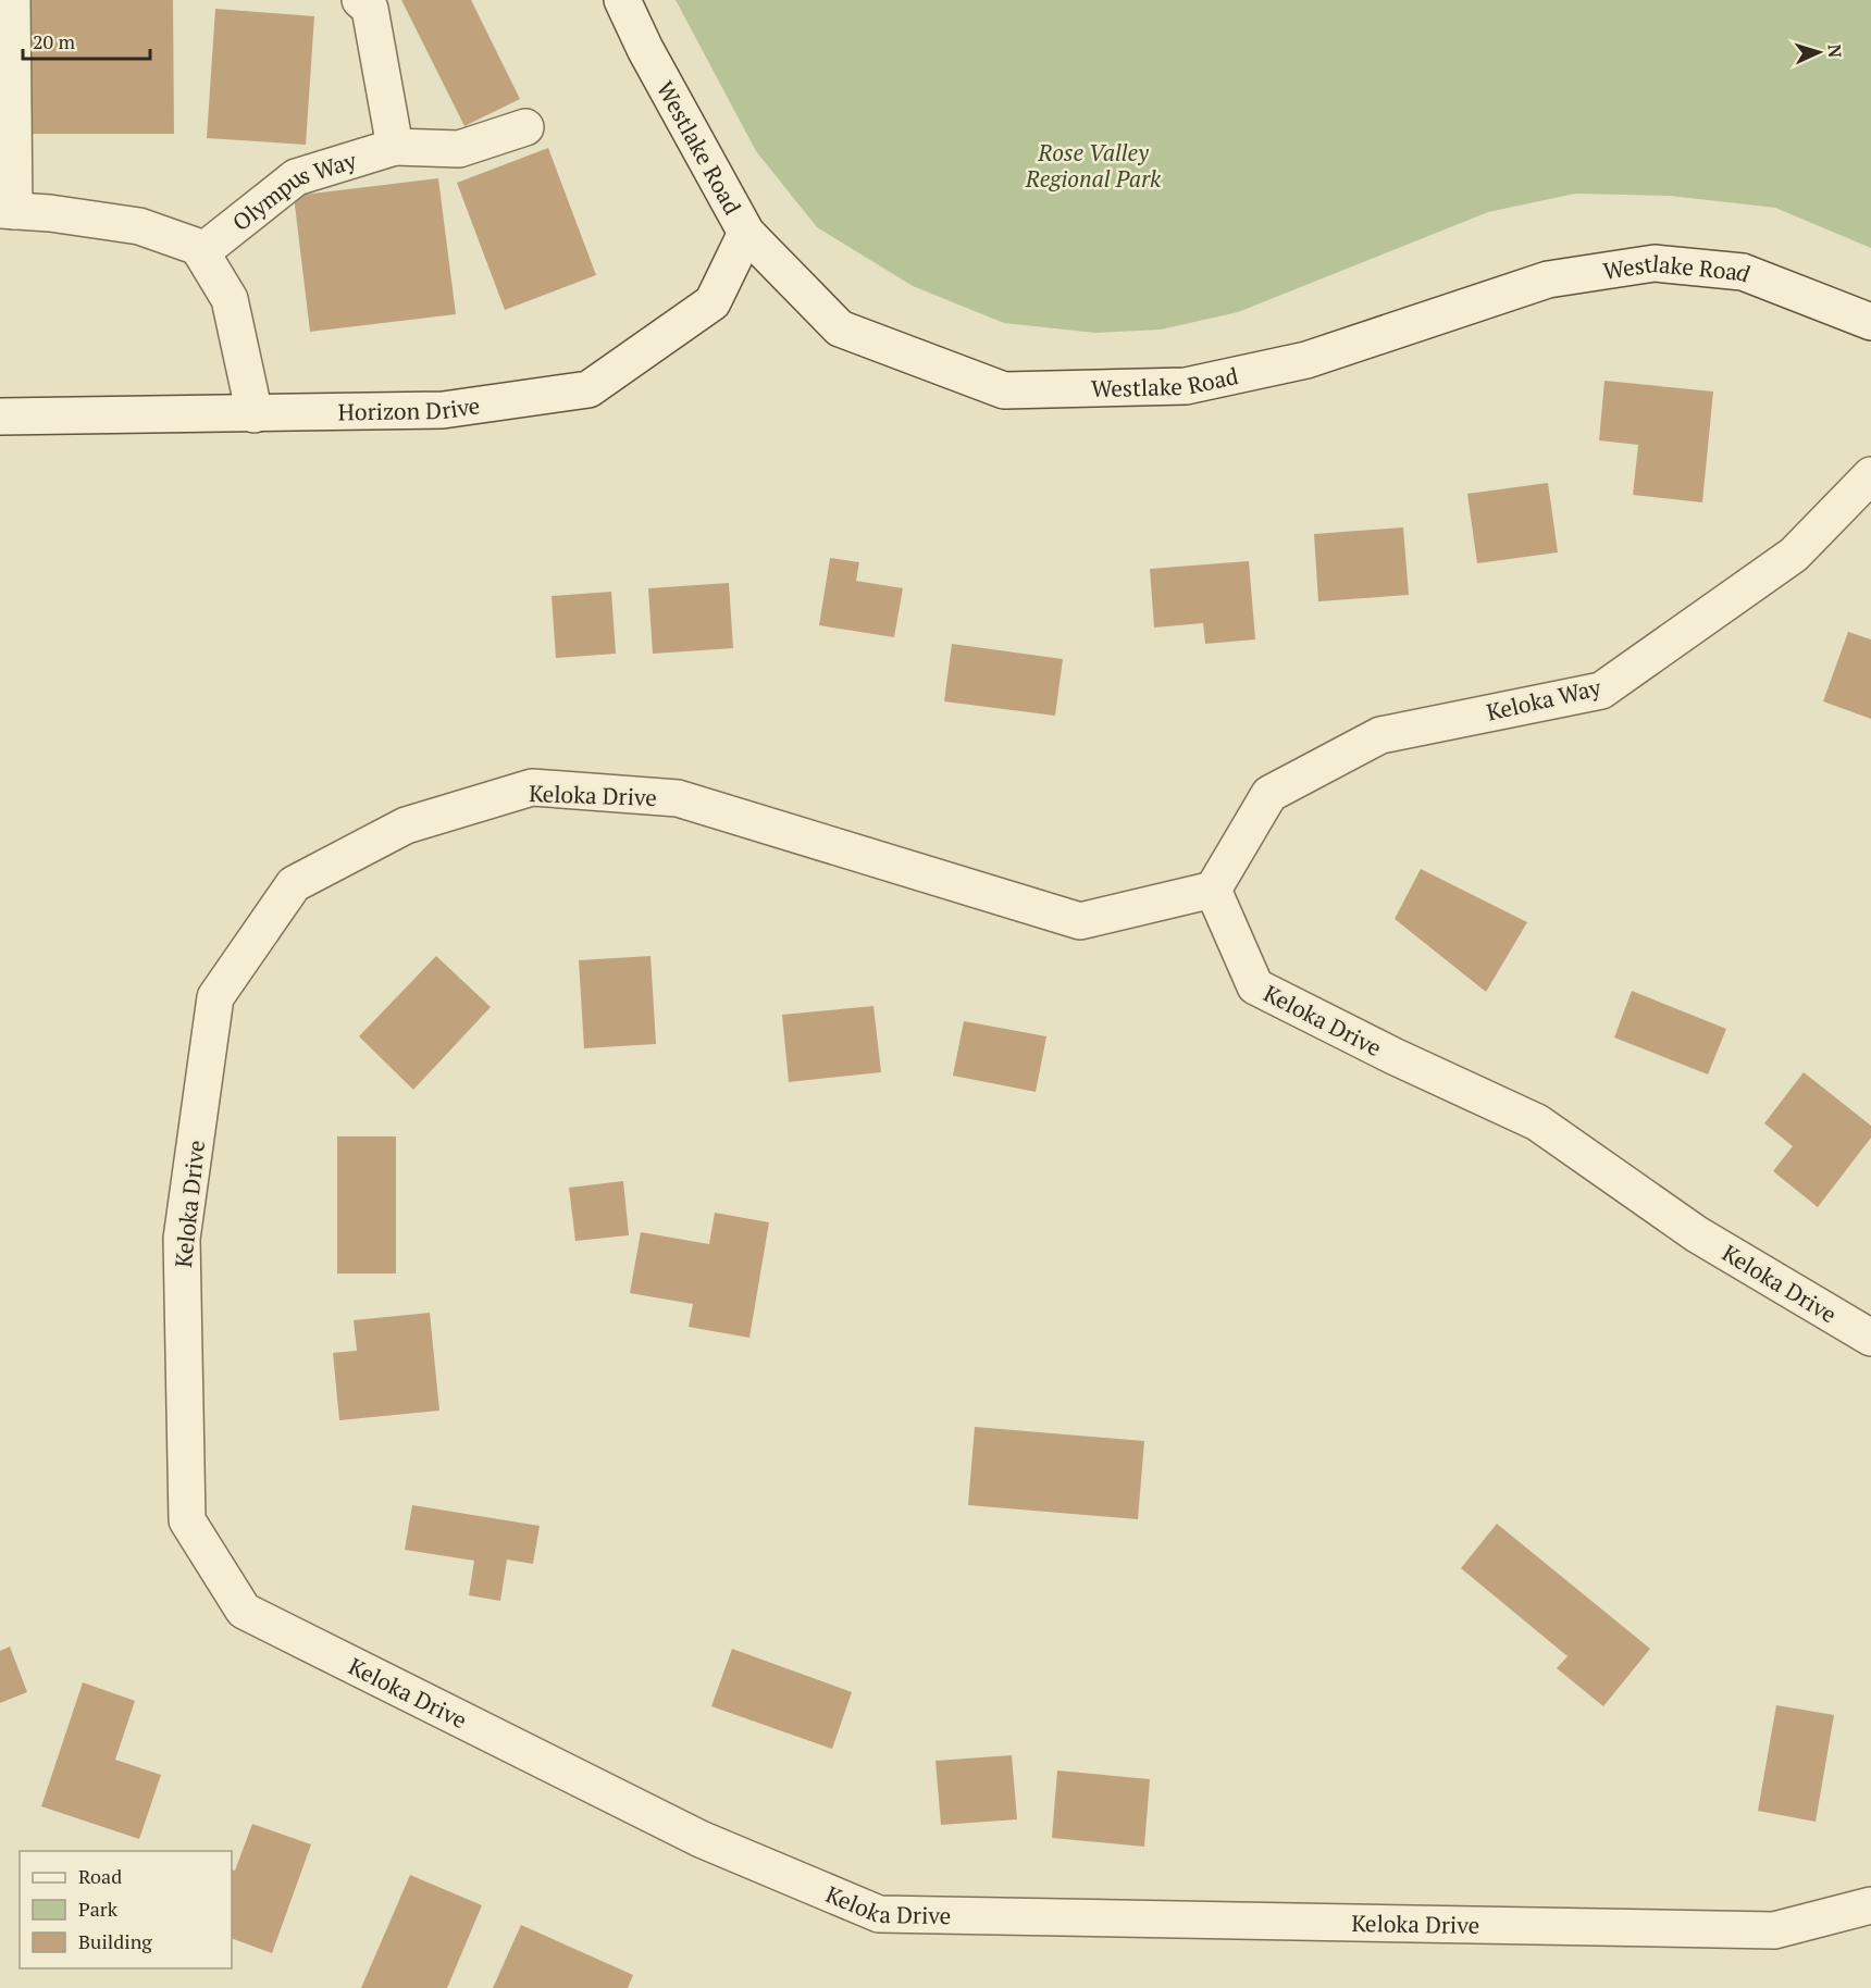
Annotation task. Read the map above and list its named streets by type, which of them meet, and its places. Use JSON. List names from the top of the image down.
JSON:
{
  "streets": {
    "street": [
      "Westlake Road",
      "Olympus Way",
      "Horizon Drive",
      "Keloka Way",
      "Keloka Drive"
    ]
  },
  "crossings": [
    ["Westlake Road", "Horizon Drive"],
    ["Keloka Way", "Keloka Drive"]
  ],
  "parks": ["Rose Valley Regional Park"],
  "legend": ["Road", "Park", "Building"],
  "scale_bar": "20 m",
  "north": "right"
}
